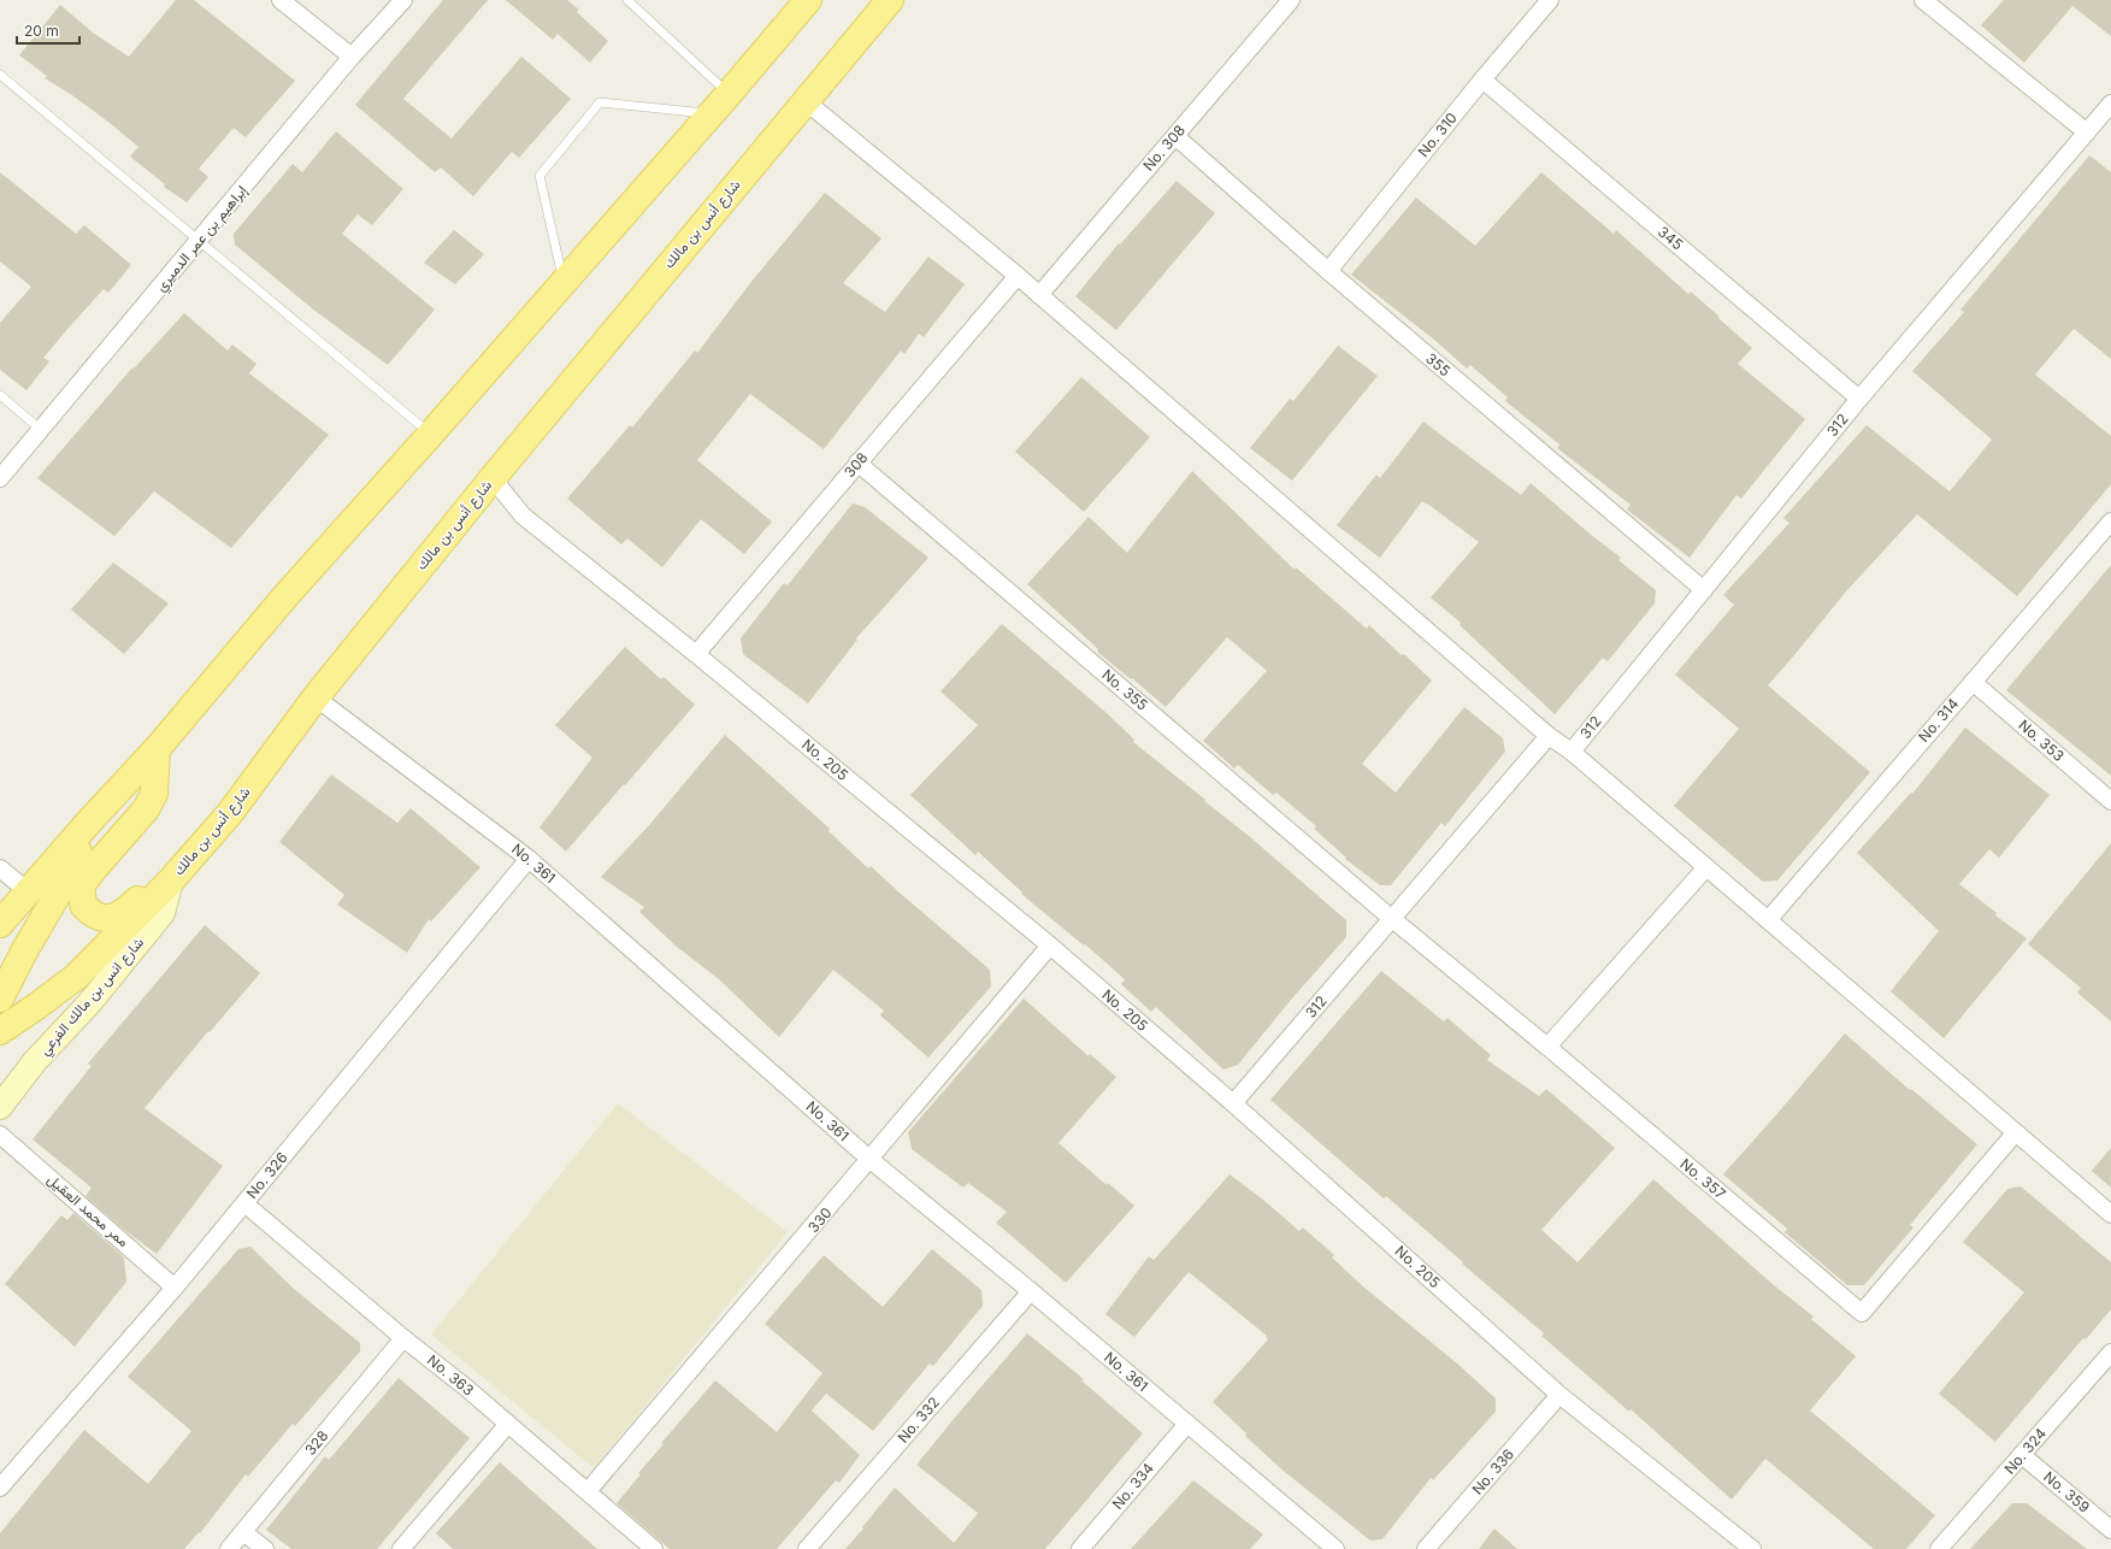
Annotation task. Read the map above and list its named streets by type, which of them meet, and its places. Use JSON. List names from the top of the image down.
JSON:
{
  "streets": {
    "main road": ["شارع أنس بن مالك", "شارع انس بن مالك الفرعي"],
    "street": [
      "No. 310",
      "No. 308",
      "إبراهيم بن عمر الدميري",
      "345",
      "355",
      "312",
      "308",
      "No. 355",
      "No. 314",
      "No. 353",
      "No. 205",
      "No. 361",
      "No. 326",
      "No. 357",
      "ممر محمد العقيل",
      "330",
      "No. 363",
      "No. 332",
      "328",
      "No. 324",
      "No. 336",
      "No. 334",
      "No. 359"
    ]
  },
  "crossings": [
    ["No. 310", "345"],
    ["No. 310", "355"],
    ["No. 308", "355"],
    ["شارع أنس بن مالك", "No. 205"],
    ["شارع أنس بن مالك", "No. 361"],
    ["شارع أنس بن مالك", "شارع انس بن مالك الفرعي"],
    ["345", "312"],
    ["355", "312"],
    ["312", "No. 355"],
    ["312", "No. 205"],
    ["308", "No. 355"],
    ["308", "No. 205"],
    ["No. 355", "No. 357"],
    ["No. 314", "No. 353"],
    ["No. 205", "330"],
    ["No. 205", "No. 336"],
    ["No. 361", "No. 326"],
    ["No. 361", "330"],
    ["No. 361", "No. 332"],
    ["No. 361", "No. 334"],
    ["No. 326", "ممر محمد العقيل"],
    ["No. 326", "No. 363"],
    ["330", "No. 363"],
    ["No. 363", "328"],
    ["No. 324", "No. 359"]
  ],
  "scale_bar": "20 m"
}
